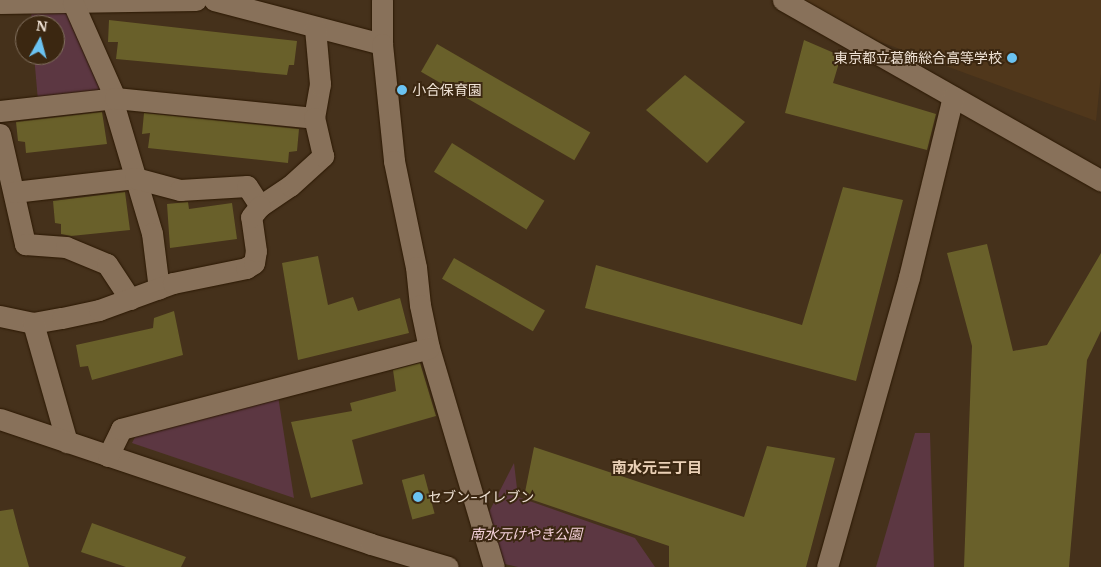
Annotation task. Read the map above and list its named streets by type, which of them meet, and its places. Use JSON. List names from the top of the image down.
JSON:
{
  "districts": ["南水元三丁目"],
  "parks": ["南水元けやき公園"],
  "places": ["東京都立葛飾総合高等学校", "小合保育園", "セブン-イレブン"],
  "north": "top"
}
